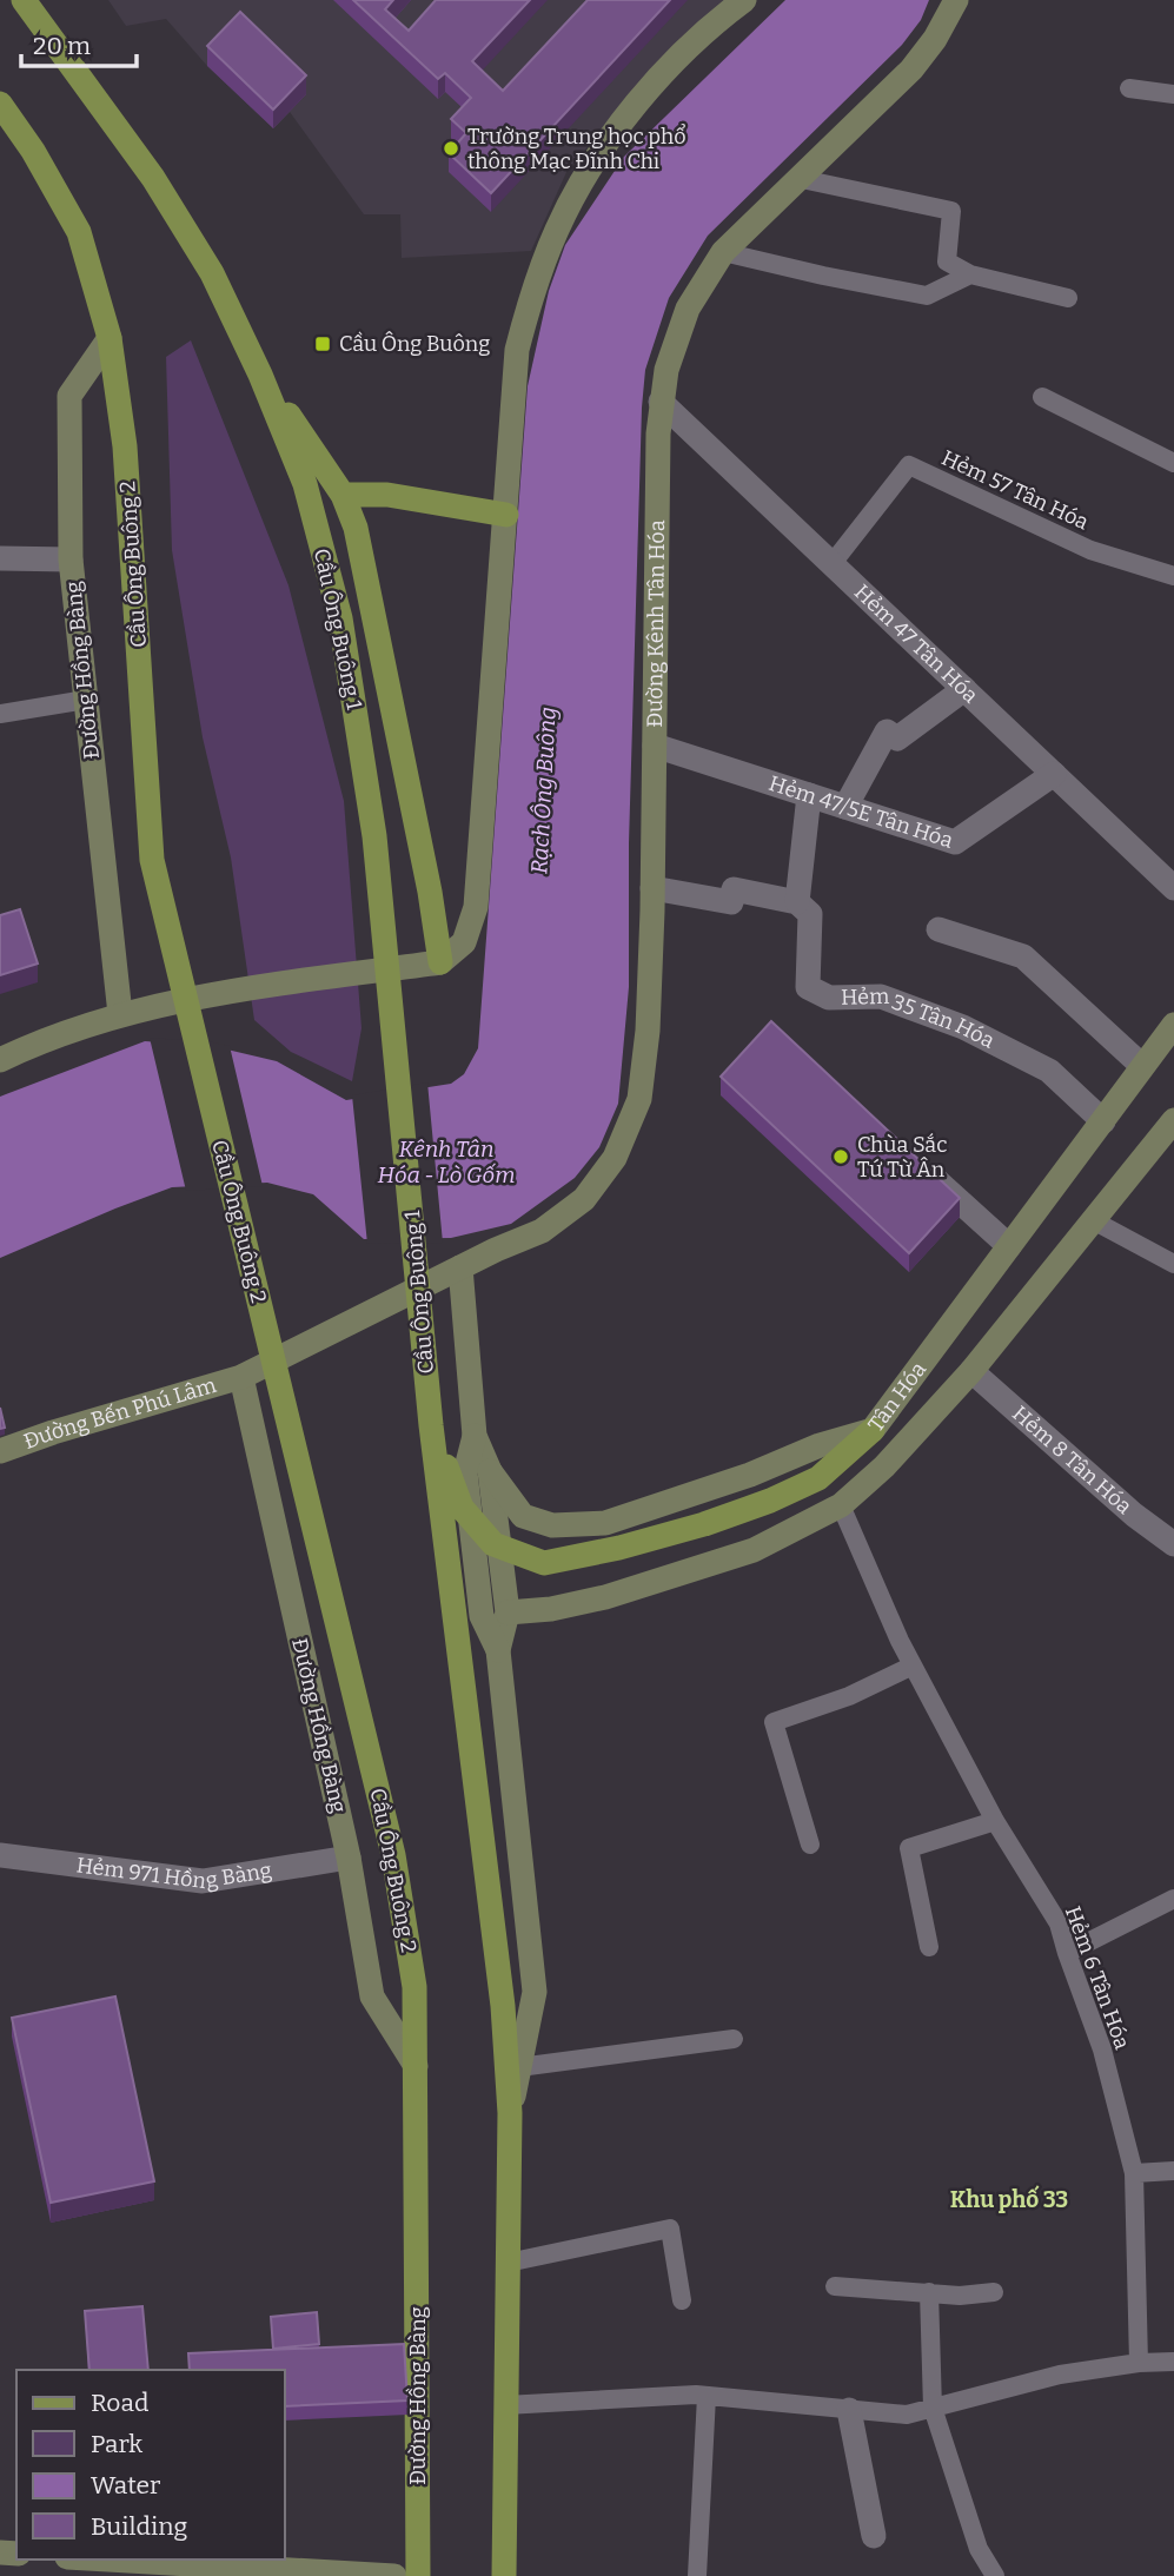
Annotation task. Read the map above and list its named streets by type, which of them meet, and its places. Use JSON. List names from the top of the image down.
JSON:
{
  "streets": {
    "main road": ["Cầu Ông Buông 2", "Cầu Ông Buông 1", "Đường Hồng Bàng"],
    "street": [
      "Đường Kênh Tân Hóa",
      "Hẻm 47 Tân Hóa",
      "Hẻm 47/5E Tân Hóa",
      "Hẻm 35 Tân Hóa",
      "Tân Hóa",
      "Đường Bến Phú Lâm",
      "Hẻm 8 Tân Hóa",
      "Hẻm 971 Hồng Bàng"
    ],
    "lane": ["Hẻm 57 Tân Hóa", "Hẻm 6 Tân Hóa"]
  },
  "crossings": [
    ["Hẻm 57 Tân Hóa", "Hẻm 47 Tân Hóa"],
    ["Cầu Ông Buông 2", "Đường Hồng Bàng"],
    ["Đường Kênh Tân Hóa", "Hẻm 47 Tân Hóa"],
    ["Đường Kênh Tân Hóa", "Hẻm 47/5E Tân Hóa"],
    ["Đường Kênh Tân Hóa", "Đường Bến Phú Lâm"],
    ["Hẻm 47 Tân Hóa", "Hẻm 47/5E Tân Hóa"],
    ["Đường Hồng Bàng", "Đường Bến Phú Lâm"],
    ["Đường Hồng Bàng", "Hẻm 971 Hồng Bàng"],
    ["Hẻm 35 Tân Hóa", "Tân Hóa"],
    ["Tân Hóa", "Hẻm 8 Tân Hóa"],
    ["Tân Hóa", "Hẻm 6 Tân Hóa"]
  ],
  "districts": ["Khu phố 33"],
  "water": ["Rạch Ông Buông", "Kênh Tân Hóa - Lò Gốm"],
  "places": {
    "other": ["Trường Trung học phổ thông Mạc Đĩnh Chi", "Chùa Sắc Tứ Từ Ân"],
    "transit": ["Cầu Ông Buông"]
  },
  "legend": [
    "Road",
    "Park",
    "Water",
    "Building"
  ],
  "scale_bar": "20 m"
}
